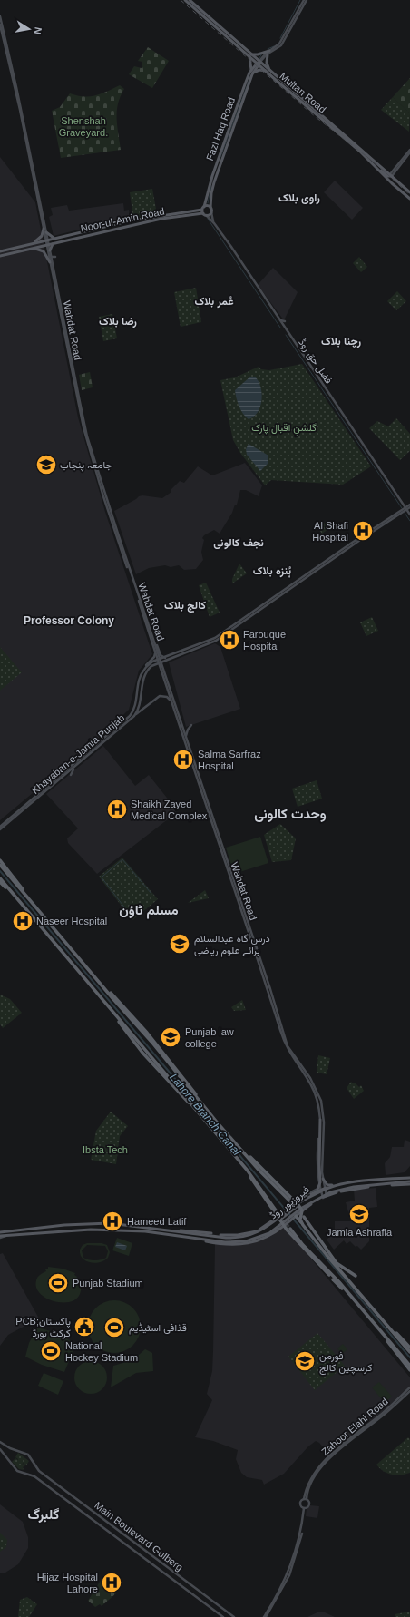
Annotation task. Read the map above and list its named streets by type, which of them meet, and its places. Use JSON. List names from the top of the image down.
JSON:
{
  "streets": {
    "main road": [
      "Multan Road",
      "Fazl Haq Road",
      "Noor-ul-Amin Road",
      "Wahdat Road",
      "فضل حق روڈ",
      "Khayaban-e-Jamia Punjab",
      "فیروزپور روڈ",
      "Zahoor Elahi Road",
      "Main Boulevard Gulberg"
    ]
  },
  "crossings": [
    ["Multan Road", "Fazl Haq Road"],
    ["Fazl Haq Road", "Noor-ul-Amin Road"],
    ["Noor-ul-Amin Road", "Wahdat Road"],
    ["Wahdat Road", "Khayaban-e-Jamia Punjab"],
    ["Wahdat Road", "فیروزپور روڈ"]
  ],
  "districts": [
    "راوی بلاک",
    "عُمر بلاک",
    "رضا بلاک",
    "رچنا بلاک",
    "نجف کالونی",
    "ہُنزہ بلاک",
    "کالج بلاک",
    "Professor Colony",
    "وحدت کالونی",
    "مسلم ٹاؤن",
    "گلبرگ"
  ],
  "water": ["Lahore Branch Canal"],
  "parks": ["Shenshah Graveyard.", "گلشنِ اقبال پارک", "Ibsta Tech"],
  "places": {
    "school or university": [
      "جامعہ پنجاب",
      "درس گاہ عبدالسلام برائے علوم ریاضی",
      "Punjab law college",
      "Jamia Ashrafia",
      "فورمن کرسچین کالج"
    ],
    "hospital": [
      "Al Shafi Hospital",
      "Farouque Hospital",
      "Salma Sarfraz Hospital",
      "Shaikh Zayed Medical Complex",
      "Naseer Hospital",
      "Hameed Latif",
      "Hijaz Hospital Lahore"
    ],
    "sports": ["Punjab Stadium", "قذافی اسٹیڈیم", "National Hockey Stadium"],
    "public building": ["PCB;پاکستان کرکٹ بورڈ"]
  },
  "north": "right"
}
